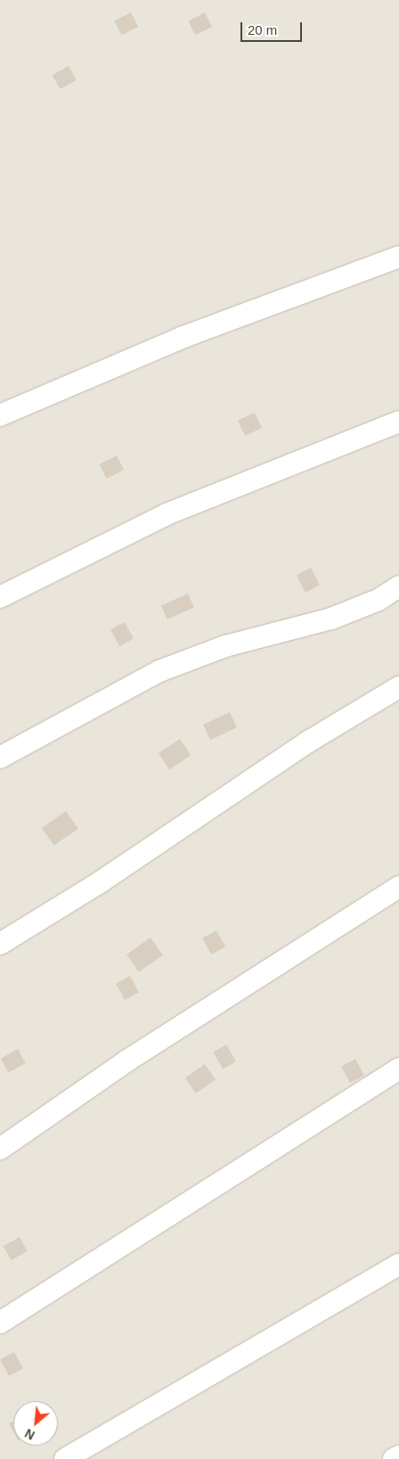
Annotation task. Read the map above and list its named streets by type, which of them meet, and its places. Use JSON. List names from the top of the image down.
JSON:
{
  "scale_bar": "20 m",
  "north": "bottom left"
}
